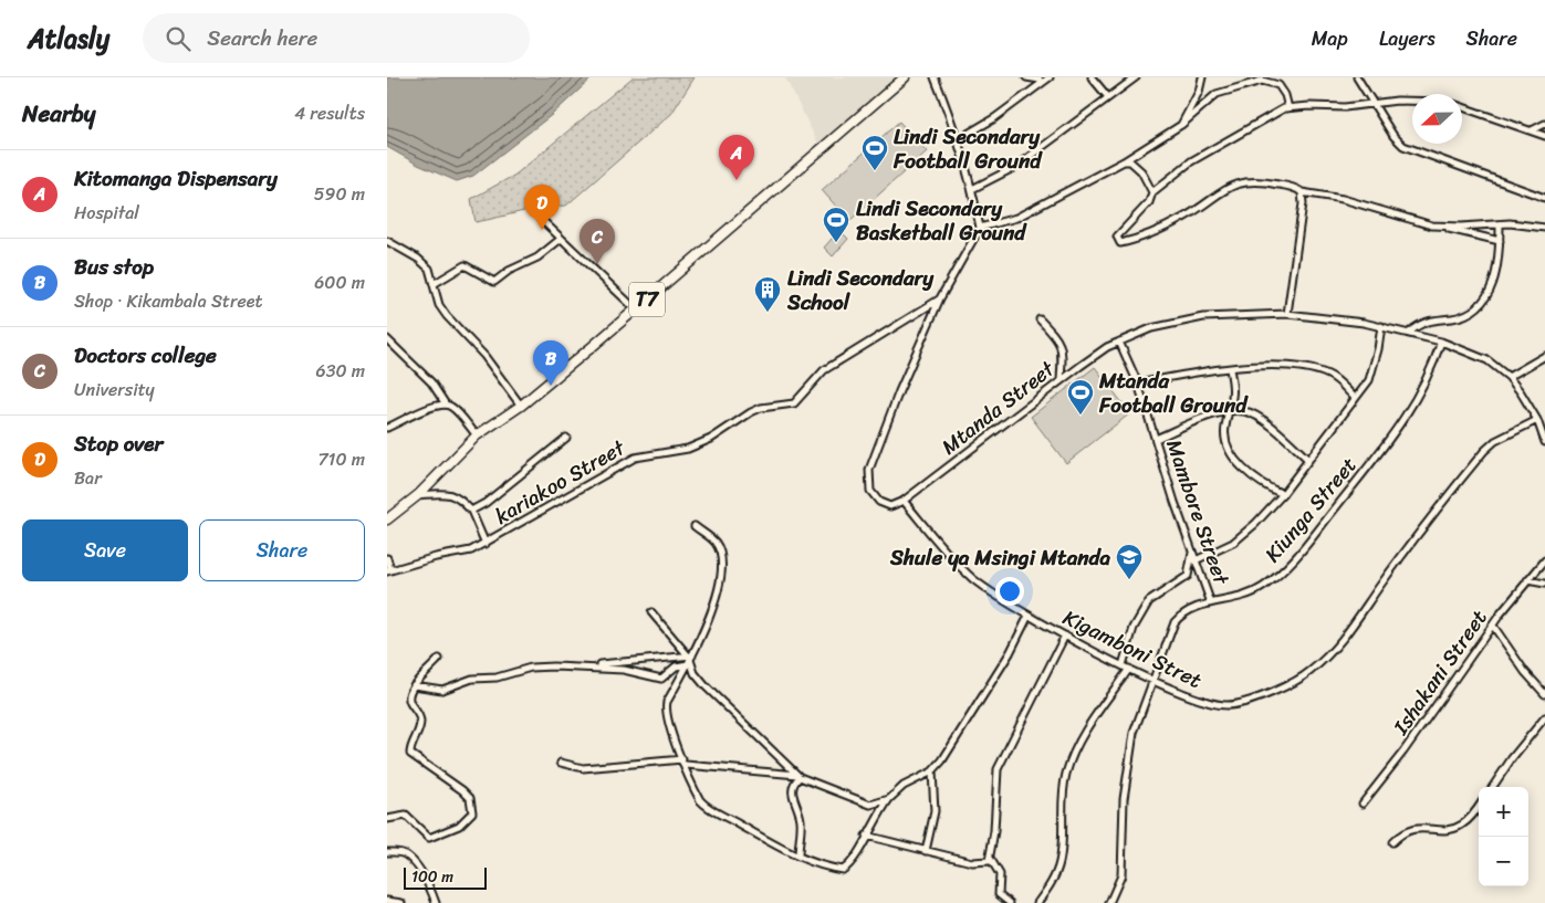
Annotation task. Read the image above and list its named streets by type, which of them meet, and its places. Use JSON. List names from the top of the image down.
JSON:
{
  "streets": {
    "highway": ["T7"],
    "street": [
      "Mtanda Street",
      "kariakoo Street",
      "Kiunga Street",
      "Mambore Street",
      "Kigamboni Stret",
      "Ishakani Street"
    ]
  },
  "crossings": [
    ["Mtanda Street", "Kiunga Street"],
    ["Mtanda Street", "Mambore Street"],
    ["Mtanda Street", "Kigamboni Stret"],
    ["Kiunga Street", "Kigamboni Stret"]
  ],
  "places": {
    "sports": ["Lindi Secondary Football Ground", "Lindi Secondary Basketball Ground", "Mtanda Football Ground"],
    "building": ["Lindi Secondary School"],
    "school or university": ["Shule ya Msingi Mtanda"]
  },
  "scale_bar": "100 m",
  "north": "left",
  "page": {
    "header": "Atlasly",
    "search": "Search here",
    "nav": ["Map", "Layers", "Share"],
    "heading": ["Nearby", "4 results"],
    "pins": [
      "A",
      "D",
      "C",
      "B"
    ],
    "list": [
      {
        "mark": "A",
        "name": "Kitomanga Dispensary",
        "note": "Hospital",
        "value": "590 m"
      },
      {
        "mark": "B",
        "name": "Bus stop",
        "note": "Shop · Kikambala Street",
        "value": "600 m"
      },
      {
        "mark": "C",
        "name": "Doctors college",
        "note": "University",
        "value": "630 m"
      },
      {
        "mark": "D",
        "name": "Stop over",
        "note": "Bar",
        "value": "710 m"
      }
    ],
    "buttons": ["Save", "Share"],
    "map_buttons": ["+", "−"],
    "scale": "100 m"
  }
}
